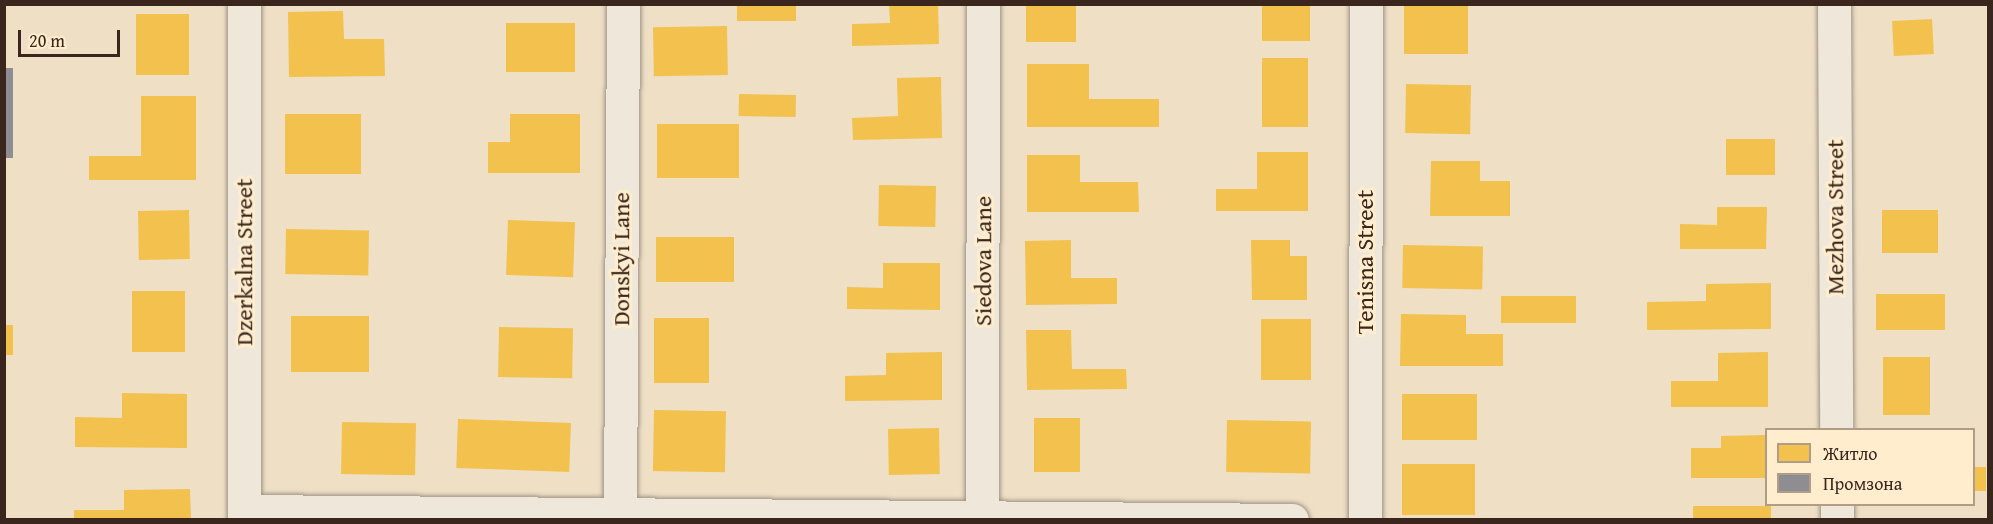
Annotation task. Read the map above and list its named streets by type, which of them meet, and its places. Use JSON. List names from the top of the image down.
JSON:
{
  "streets": {
    "street": [
      "Mezhova Street",
      "Donskyi Lane",
      "Siedova Lane",
      "Dzerkalna Street",
      "Tenisna Street"
    ]
  },
  "legend": ["Житло", "Промзона"],
  "scale_bar": "20 m"
}
